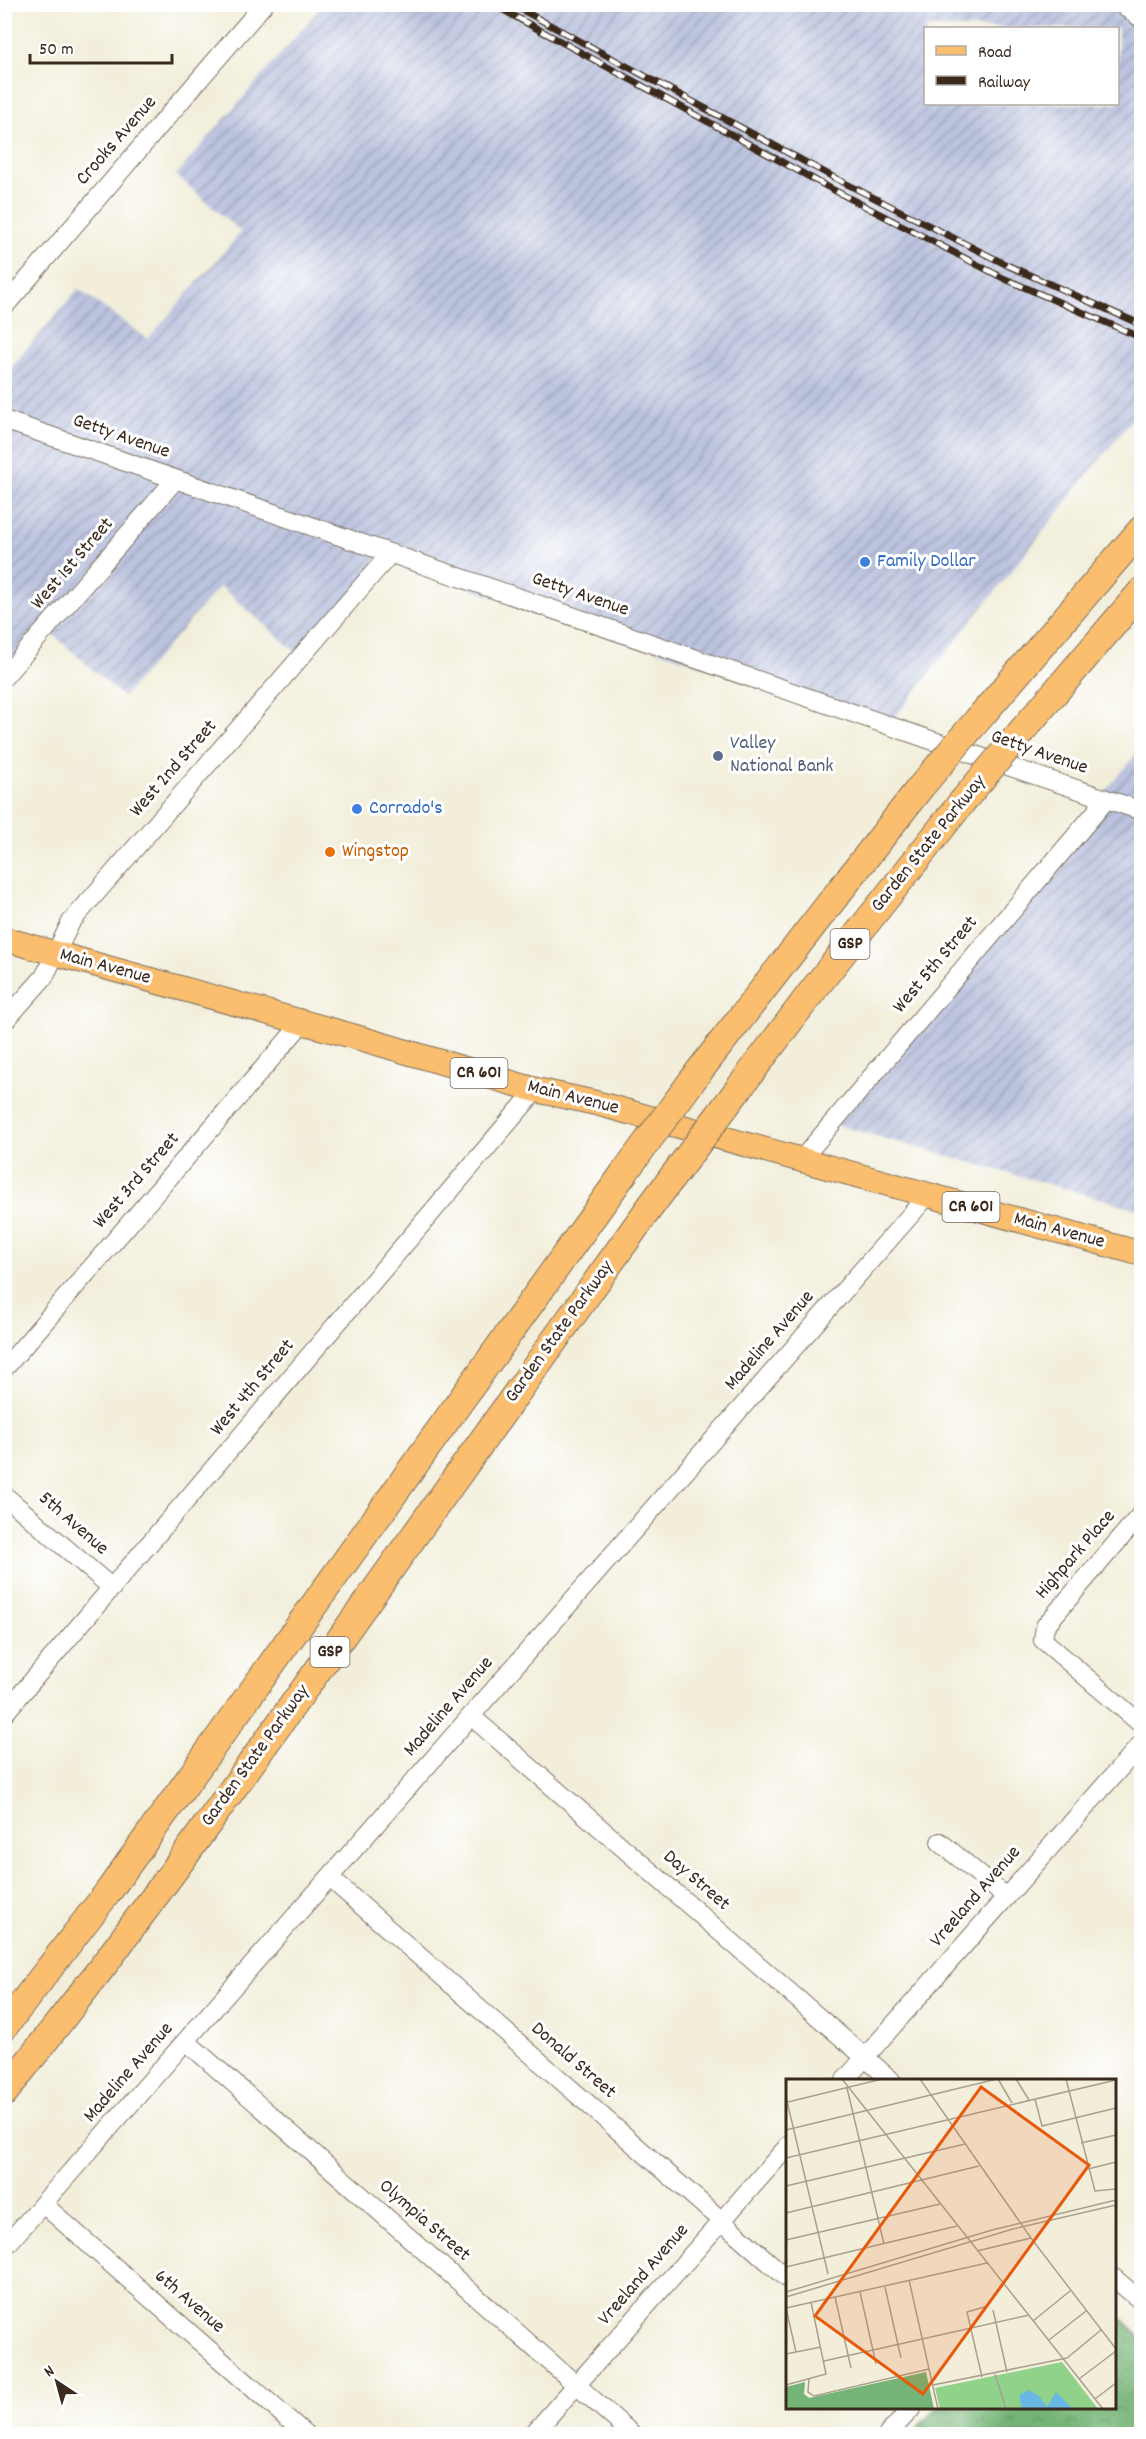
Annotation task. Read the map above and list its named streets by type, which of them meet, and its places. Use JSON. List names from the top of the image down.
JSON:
{
  "streets": {
    "highway": ["Garden State Parkway", "GSP"],
    "main road": ["Main Avenue", "CR 601"],
    "street": [
      "Crooks Avenue",
      "Getty Avenue",
      "West 1st Street",
      "West 2nd Street",
      "West 5th Street",
      "West 3rd Street",
      "Madeline Avenue",
      "West 4th Street",
      "5th Avenue",
      "Highpark Place",
      "Day Street",
      "Vreeland Avenue",
      "Donald Street",
      "Olympia Street",
      "6th Avenue"
    ]
  },
  "crossings": [
    ["Getty Avenue", "West 1st Street"],
    ["Getty Avenue", "West 2nd Street"],
    ["Getty Avenue", "West 5th Street"],
    ["West 2nd Street", "Main Avenue"],
    ["West 5th Street", "Main Avenue"],
    ["Main Avenue", "West 3rd Street"],
    ["Main Avenue", "Madeline Avenue"],
    ["Main Avenue", "West 4th Street"],
    ["Madeline Avenue", "Day Street"],
    ["Madeline Avenue", "Donald Street"],
    ["Madeline Avenue", "Olympia Street"],
    ["Madeline Avenue", "6th Avenue"],
    ["West 4th Street", "5th Avenue"],
    ["Day Street", "Vreeland Avenue"],
    ["Vreeland Avenue", "Donald Street"],
    ["Vreeland Avenue", "Olympia Street"]
  ],
  "places": [
    "Family Dollar",
    "Valley National Bank",
    "Corrado's",
    "Wingstop"
  ],
  "legend": ["Road", "Railway"],
  "scale_bar": "50 m",
  "north": "top left"
}
